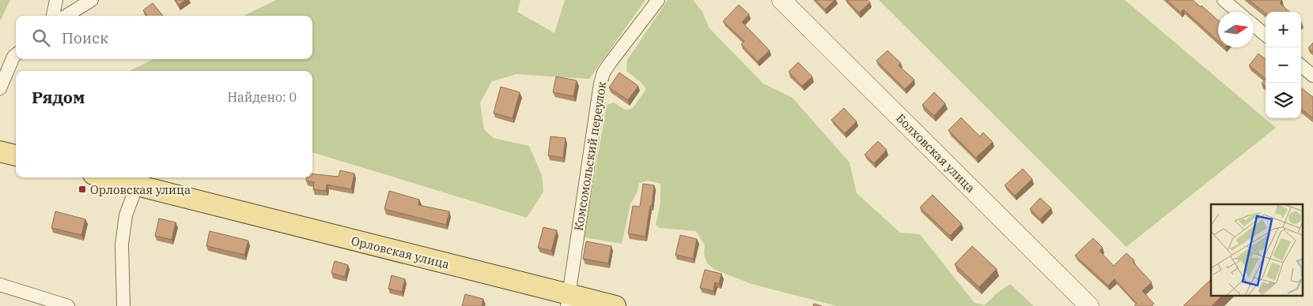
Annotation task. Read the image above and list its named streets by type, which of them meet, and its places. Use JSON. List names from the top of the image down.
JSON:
{
  "streets": {
    "main road": ["Болховская улица", "Орловская улица"],
    "street": ["Комсомольский переулок"]
  },
  "crossings": [
    ["Комсомольский переулок", "Орловская улица"]
  ],
  "places": {
    "transit": ["Орловская улица"]
  },
  "north": "right",
  "page": {
    "map_buttons": ["+", "−"],
    "search": "Поиск",
    "heading": ["Рядом", "Найдено: 0"]
  }
}
